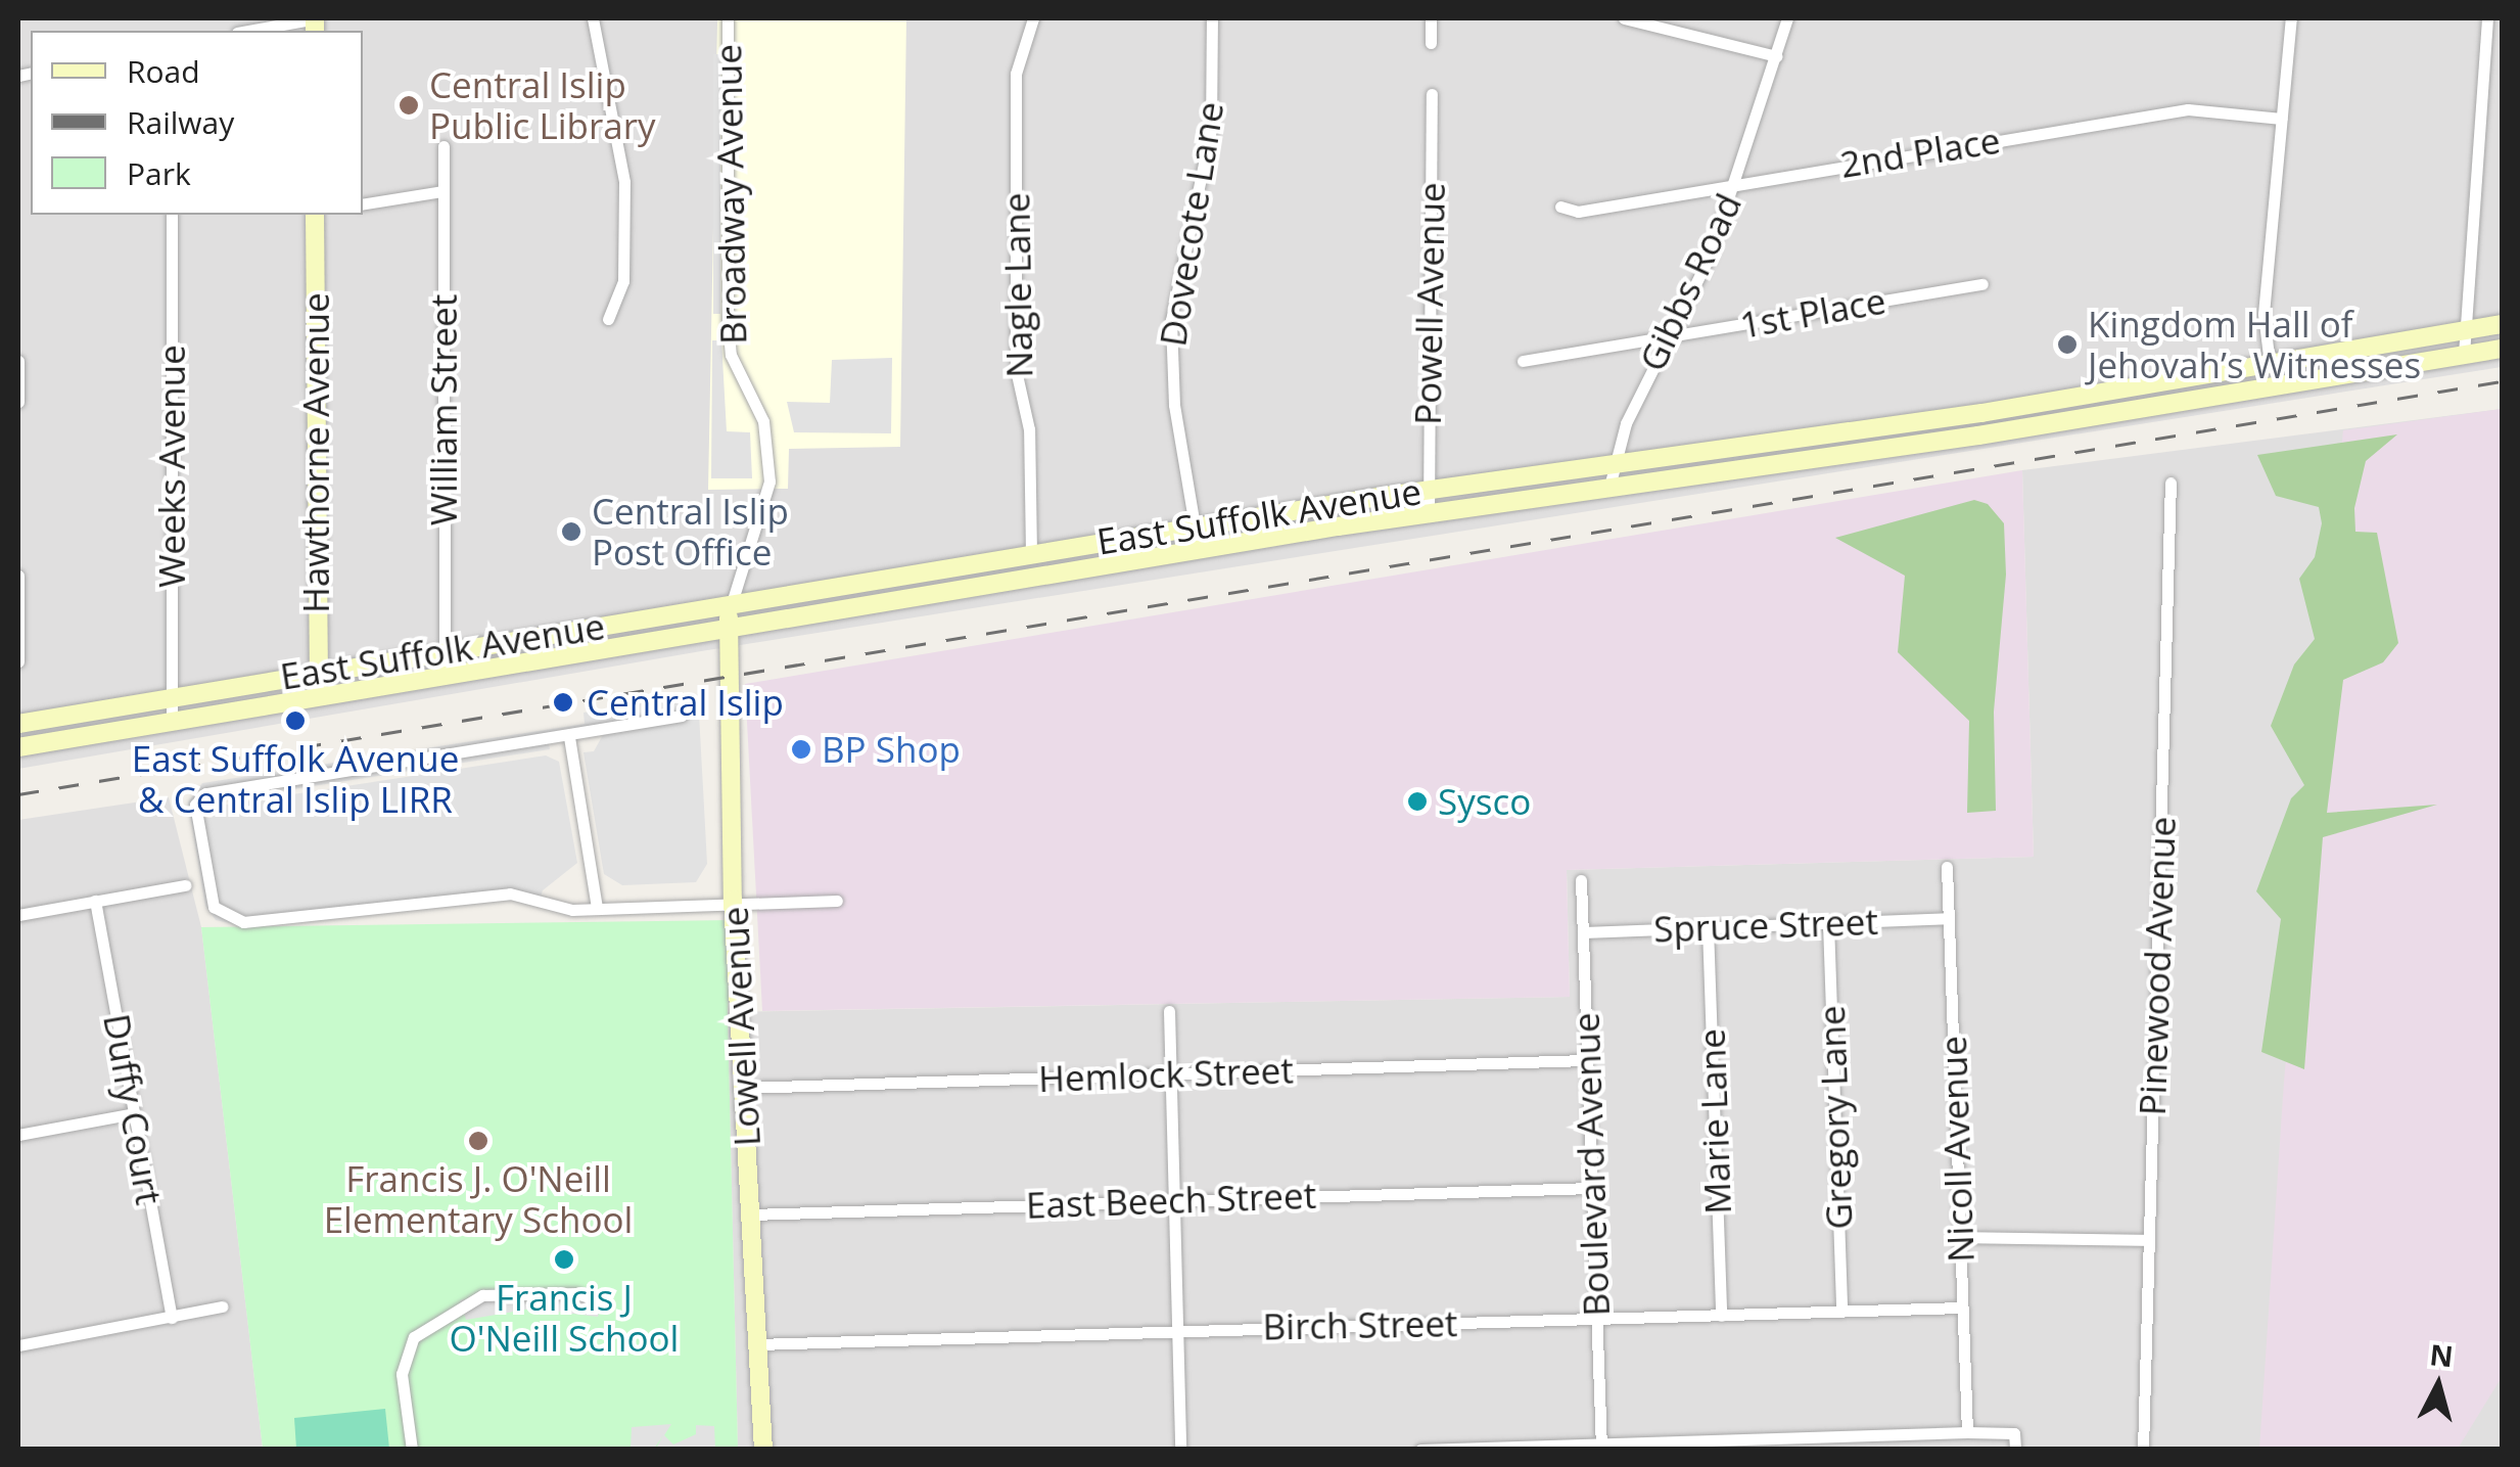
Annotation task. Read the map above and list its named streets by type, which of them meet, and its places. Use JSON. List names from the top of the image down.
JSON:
{
  "streets": {
    "main road": ["Hawthorne Avenue", "East Suffolk Avenue", "Lowell Avenue"],
    "street": [
      "2nd Place",
      "Broadway Avenue",
      "Dovecote Lane",
      "Gibbs Road",
      "Nagle Lane",
      "Powell Avenue",
      "1st Place",
      "William Street",
      "Weeks Avenue",
      "Spruce Street",
      "Pinewood Avenue",
      "Hemlock Street",
      "Duffy Court",
      "Gregory Lane",
      "Marie Lane",
      "Nicoll Avenue",
      "Boulevard Avenue",
      "East Beech Street",
      "Birch Street"
    ]
  },
  "crossings": [
    ["2nd Place", "Gibbs Road"],
    ["Broadway Avenue", "East Suffolk Avenue"],
    ["Broadway Avenue", "Lowell Avenue"],
    ["Dovecote Lane", "East Suffolk Avenue"],
    ["Gibbs Road", "1st Place"],
    ["Gibbs Road", "East Suffolk Avenue"],
    ["Nagle Lane", "East Suffolk Avenue"],
    ["Powell Avenue", "East Suffolk Avenue"],
    ["William Street", "East Suffolk Avenue"],
    ["Hawthorne Avenue", "East Suffolk Avenue"],
    ["Weeks Avenue", "East Suffolk Avenue"],
    ["East Suffolk Avenue", "Lowell Avenue"],
    ["Spruce Street", "Gregory Lane"],
    ["Spruce Street", "Marie Lane"],
    ["Spruce Street", "Nicoll Avenue"],
    ["Spruce Street", "Boulevard Avenue"],
    ["Lowell Avenue", "Hemlock Street"],
    ["Lowell Avenue", "East Beech Street"],
    ["Lowell Avenue", "Birch Street"],
    ["Hemlock Street", "Boulevard Avenue"],
    ["Gregory Lane", "Birch Street"],
    ["Marie Lane", "Birch Street"],
    ["Nicoll Avenue", "Birch Street"],
    ["Boulevard Avenue", "East Beech Street"],
    ["Boulevard Avenue", "Birch Street"]
  ],
  "places": [
    "Central Islip Public Library",
    "Kingdom Hall of Jehovah’s Witnesses",
    "Central Islip Post Office",
    "Central Islip",
    "East Suffolk Avenue & Central Islip LIRR",
    "BP Shop",
    "Sysco",
    "Francis J. O'Neill Elementary School",
    "Francis J O'Neill School"
  ],
  "legend": ["Road", "Railway", "Park"],
  "north": "top"
}
